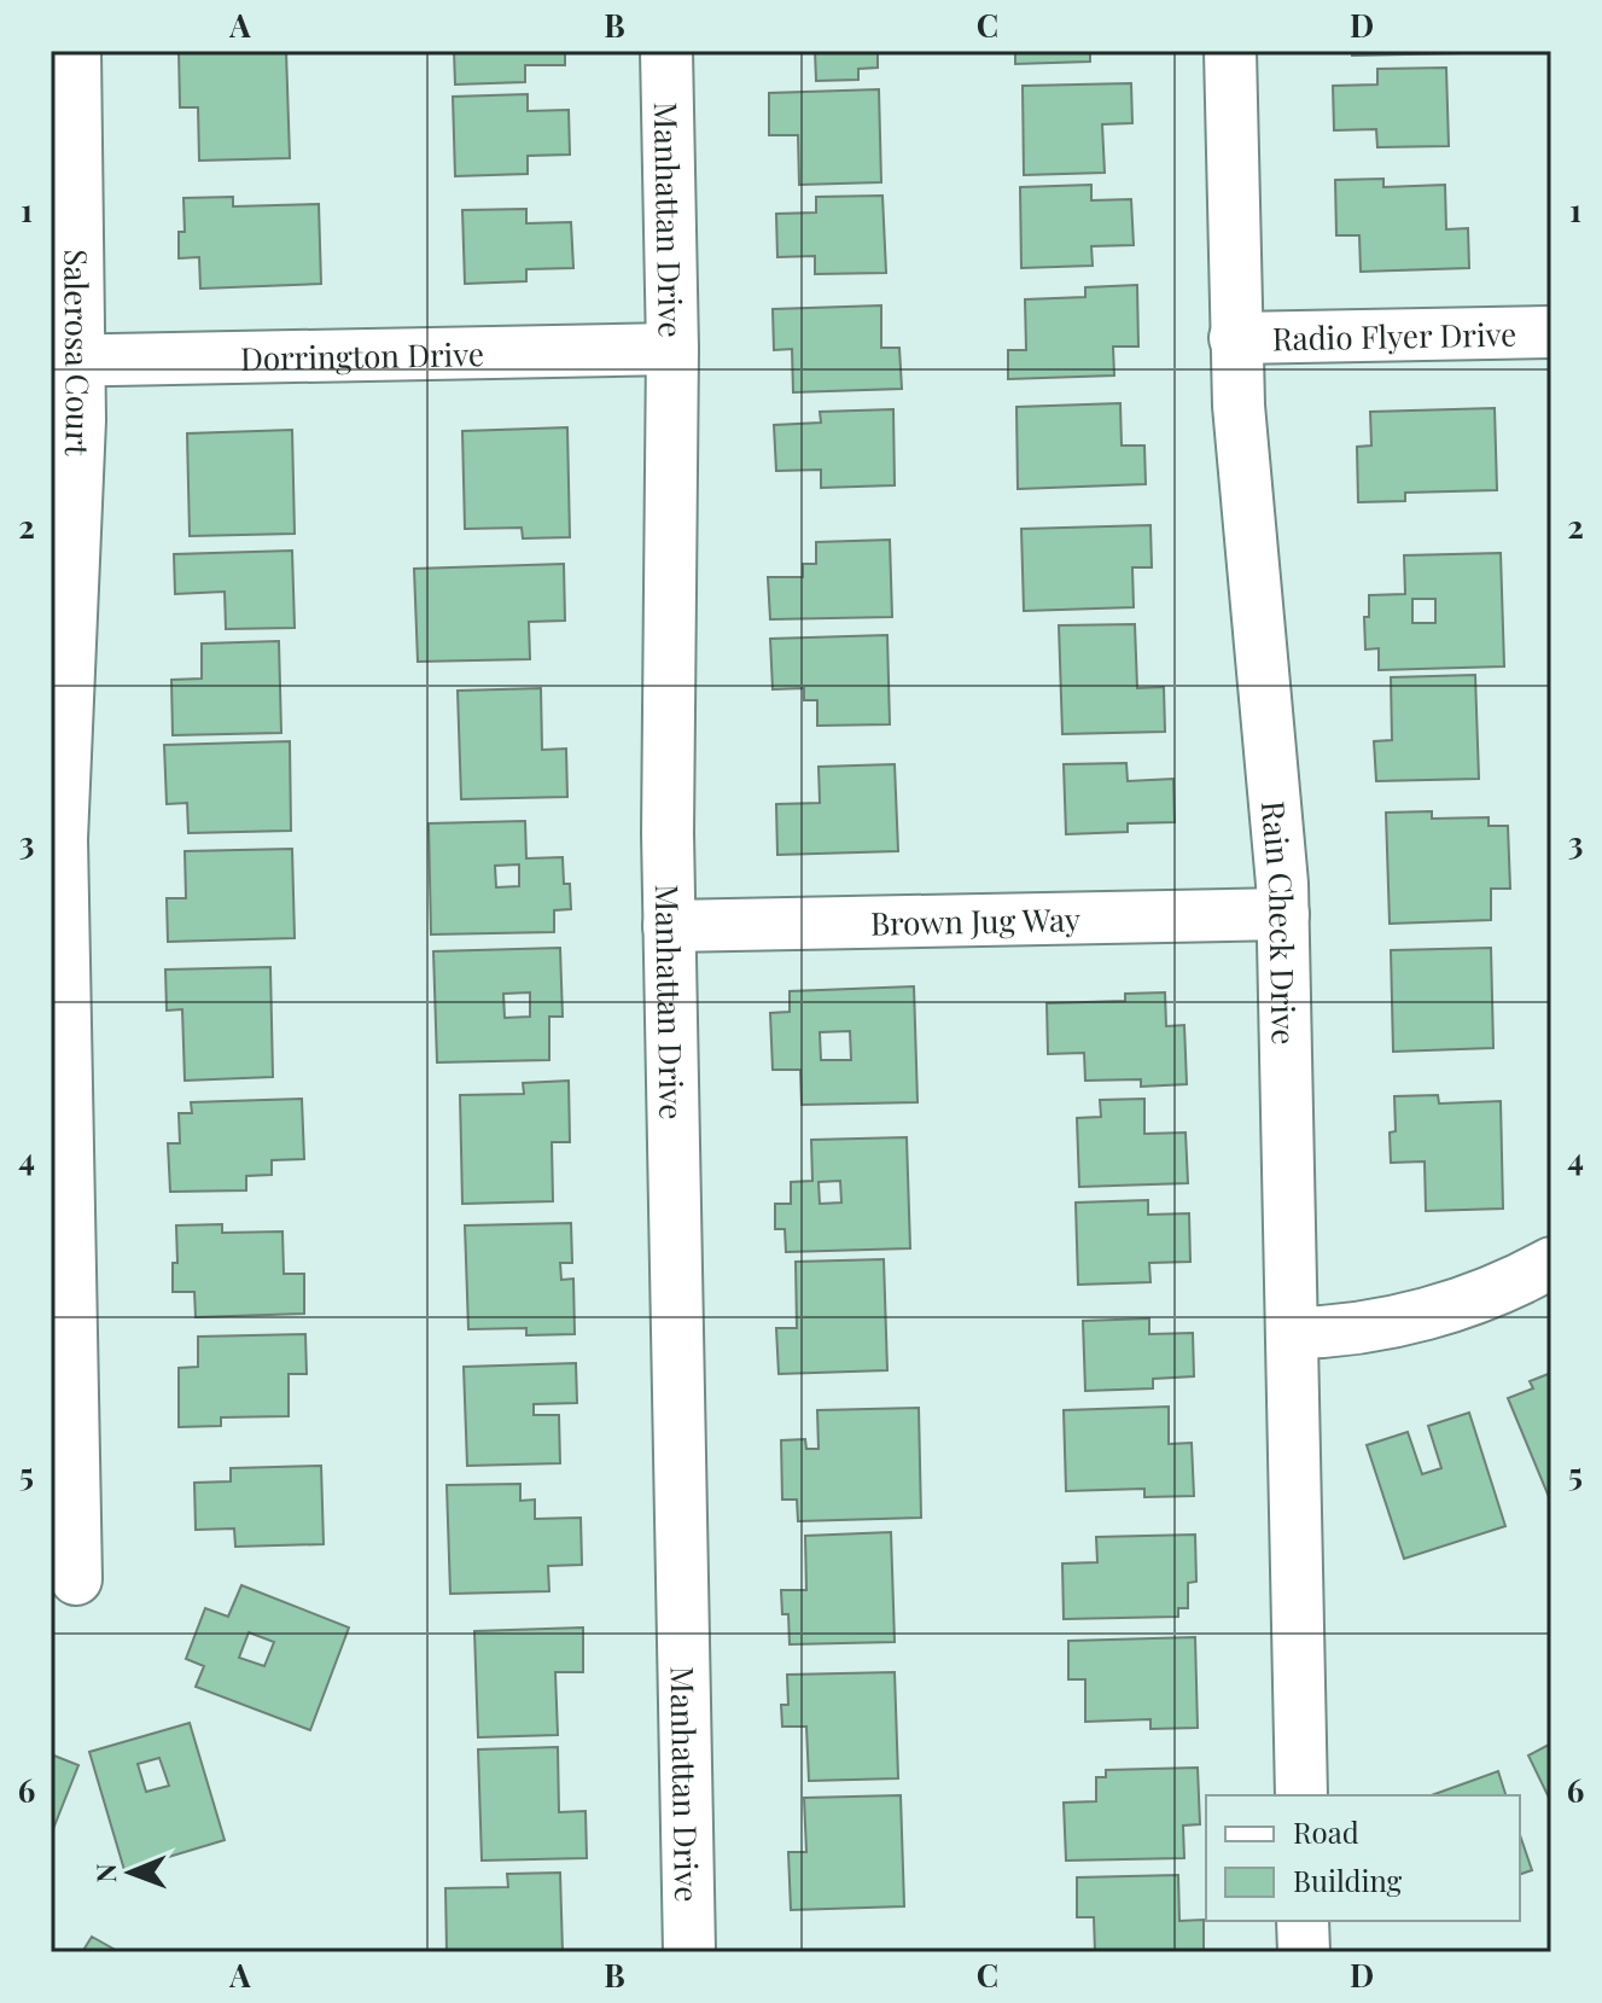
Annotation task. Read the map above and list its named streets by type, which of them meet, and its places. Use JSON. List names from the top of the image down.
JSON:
{
  "streets": {
    "street": [
      "Manhattan Drive",
      "Radio Flyer Drive",
      "Salerosa Court",
      "Dorrington Drive",
      "Brown Jug Way",
      "Rain Check Drive"
    ]
  },
  "crossings": [
    ["Manhattan Drive", "Dorrington Drive"],
    ["Manhattan Drive", "Brown Jug Way"],
    ["Radio Flyer Drive", "Rain Check Drive"],
    ["Salerosa Court", "Dorrington Drive"],
    ["Brown Jug Way", "Rain Check Drive"]
  ],
  "legend": ["Road", "Building"],
  "north": "left",
  "grid": {
    "columns": [
      "A",
      "B",
      "C",
      "D"
    ],
    "rows": [
      "1",
      "2",
      "3",
      "4",
      "5",
      "6"
    ]
  }
}
